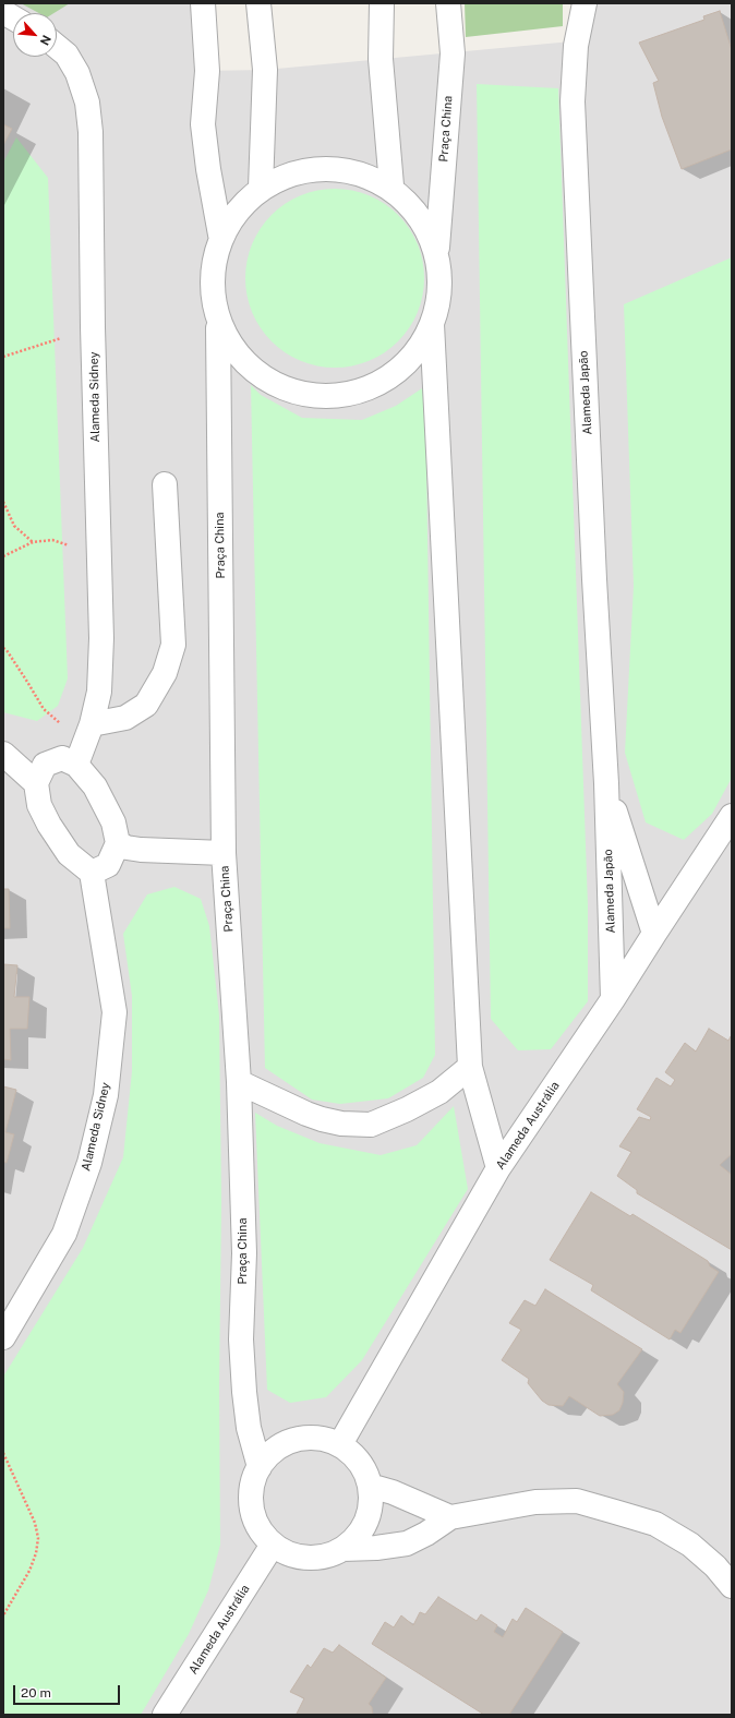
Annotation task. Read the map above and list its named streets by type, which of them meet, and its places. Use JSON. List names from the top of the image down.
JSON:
{
  "streets": {
    "street": [
      "Praça China",
      "Alameda Japão",
      "Alameda Sidney",
      "Alameda Austrália"
    ]
  },
  "crossings": [
    ["Praça China", "Alameda Austrália"],
    ["Alameda Japão", "Alameda Austrália"]
  ],
  "scale_bar": "20 m",
  "north": "bottom right"
}
